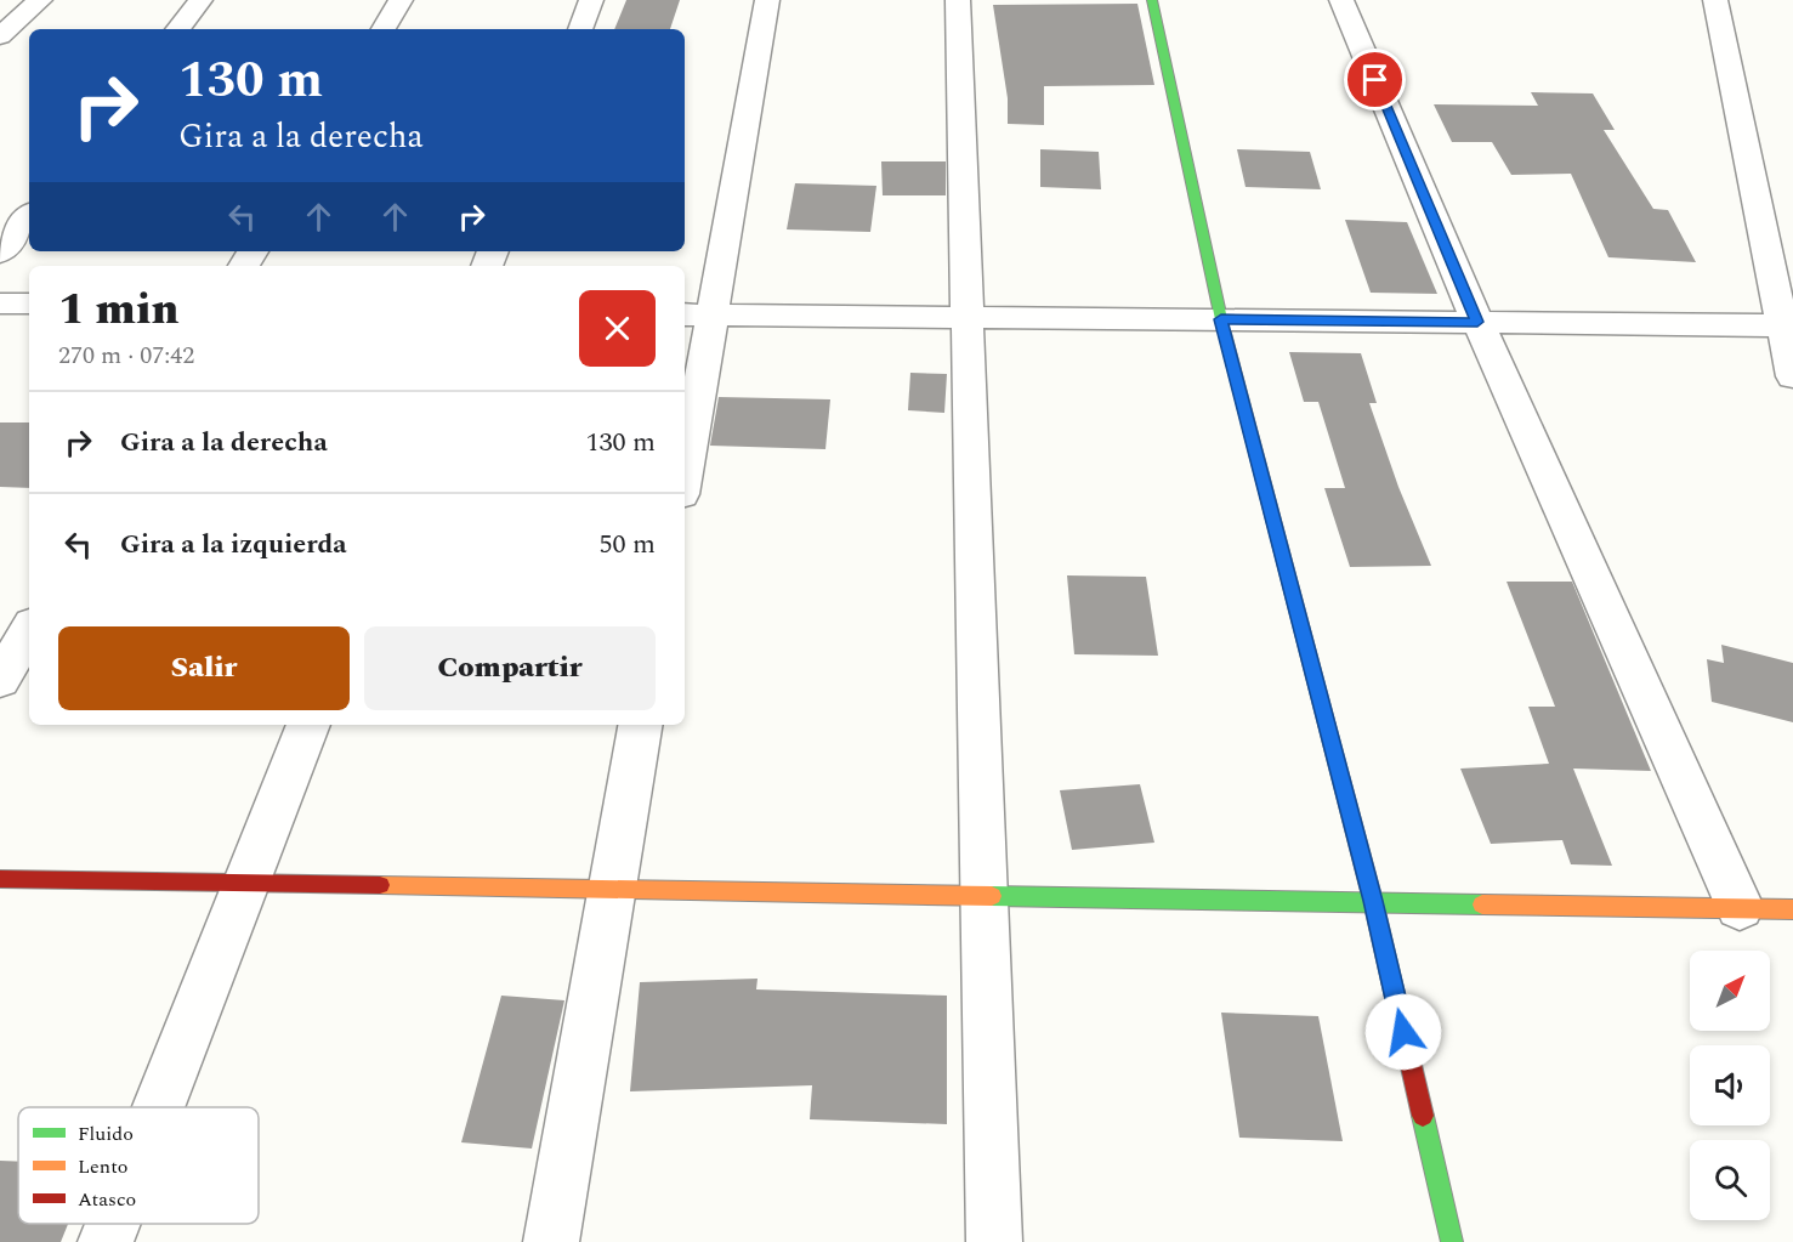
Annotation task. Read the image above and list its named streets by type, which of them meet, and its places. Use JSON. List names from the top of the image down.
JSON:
{
  "legend": ["Fluido", "Lento", "Atasco"],
  "north": "top right",
  "page": {
    "turn": ["130 m", "Gira a la derecha"],
    "heading": ["1 min", "270 m · 07:42"],
    "list": [
      {
        "name": "Gira a la derecha",
        "value": "130 m"
      },
      {
        "name": "Gira a la izquierda",
        "value": "50 m"
      }
    ],
    "buttons": ["Salir", "Compartir"]
  }
}
